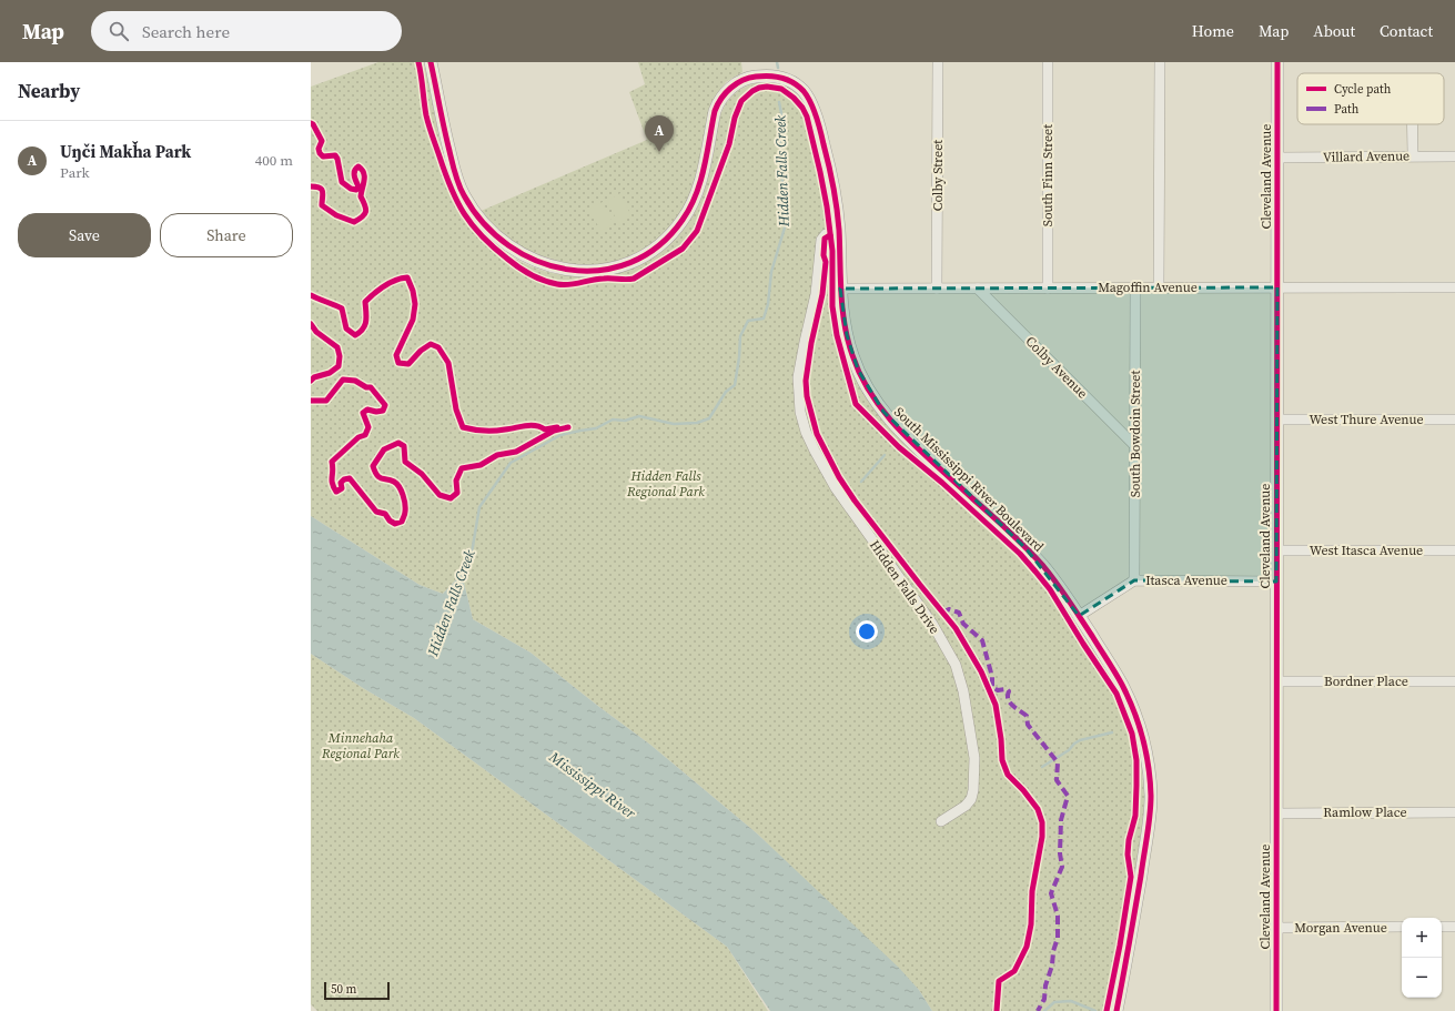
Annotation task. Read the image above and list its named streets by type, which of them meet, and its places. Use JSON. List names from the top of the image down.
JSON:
{
  "streets": {
    "street": [
      "Villard Avenue",
      "Colby Street",
      "South Finn Street",
      "Cleveland Avenue",
      "Magoffin Avenue",
      "Colby Avenue",
      "West Thure Avenue",
      "South Bowdoin Street",
      "South Mississippi River Boulevard",
      "West Itasca Avenue",
      "Itasca Avenue",
      "Hidden Falls Drive",
      "Bordner Place",
      "Ramlow Place",
      "Morgan Avenue"
    ]
  },
  "crossings": [
    ["Villard Avenue", "Cleveland Avenue"],
    ["Colby Street", "Magoffin Avenue"],
    ["South Finn Street", "Magoffin Avenue"],
    ["Cleveland Avenue", "Magoffin Avenue"],
    ["Cleveland Avenue", "West Thure Avenue"],
    ["Cleveland Avenue", "West Itasca Avenue"],
    ["Cleveland Avenue", "Itasca Avenue"],
    ["Cleveland Avenue", "Bordner Place"],
    ["Cleveland Avenue", "Ramlow Place"],
    ["Cleveland Avenue", "Morgan Avenue"],
    ["Magoffin Avenue", "Colby Avenue"],
    ["Magoffin Avenue", "South Bowdoin Street"],
    ["Magoffin Avenue", "South Mississippi River Boulevard"],
    ["Colby Avenue", "South Bowdoin Street"],
    ["South Bowdoin Street", "Itasca Avenue"],
    ["South Mississippi River Boulevard", "Itasca Avenue"],
    ["South Mississippi River Boulevard", "Hidden Falls Drive"]
  ],
  "water": ["Hidden Falls Creek", "Mississippi River"],
  "parks": ["Hidden Falls Regional Park", "Minnehaha Regional Park"],
  "legend": ["Cycle path", "Path"],
  "scale_bar": "50 m",
  "page": {
    "header": "Map",
    "search": "Search here",
    "nav": [
      "Home",
      "Map",
      "About",
      "Contact"
    ],
    "heading": "Nearby",
    "pins": "A",
    "list": [
      {
        "mark": "A",
        "name": "Uŋči Makȟa Park",
        "note": "Park",
        "value": "400 m"
      }
    ],
    "buttons": ["Save", "Share"],
    "map_buttons": ["+", "−"],
    "scale": "50 m"
  }
}
